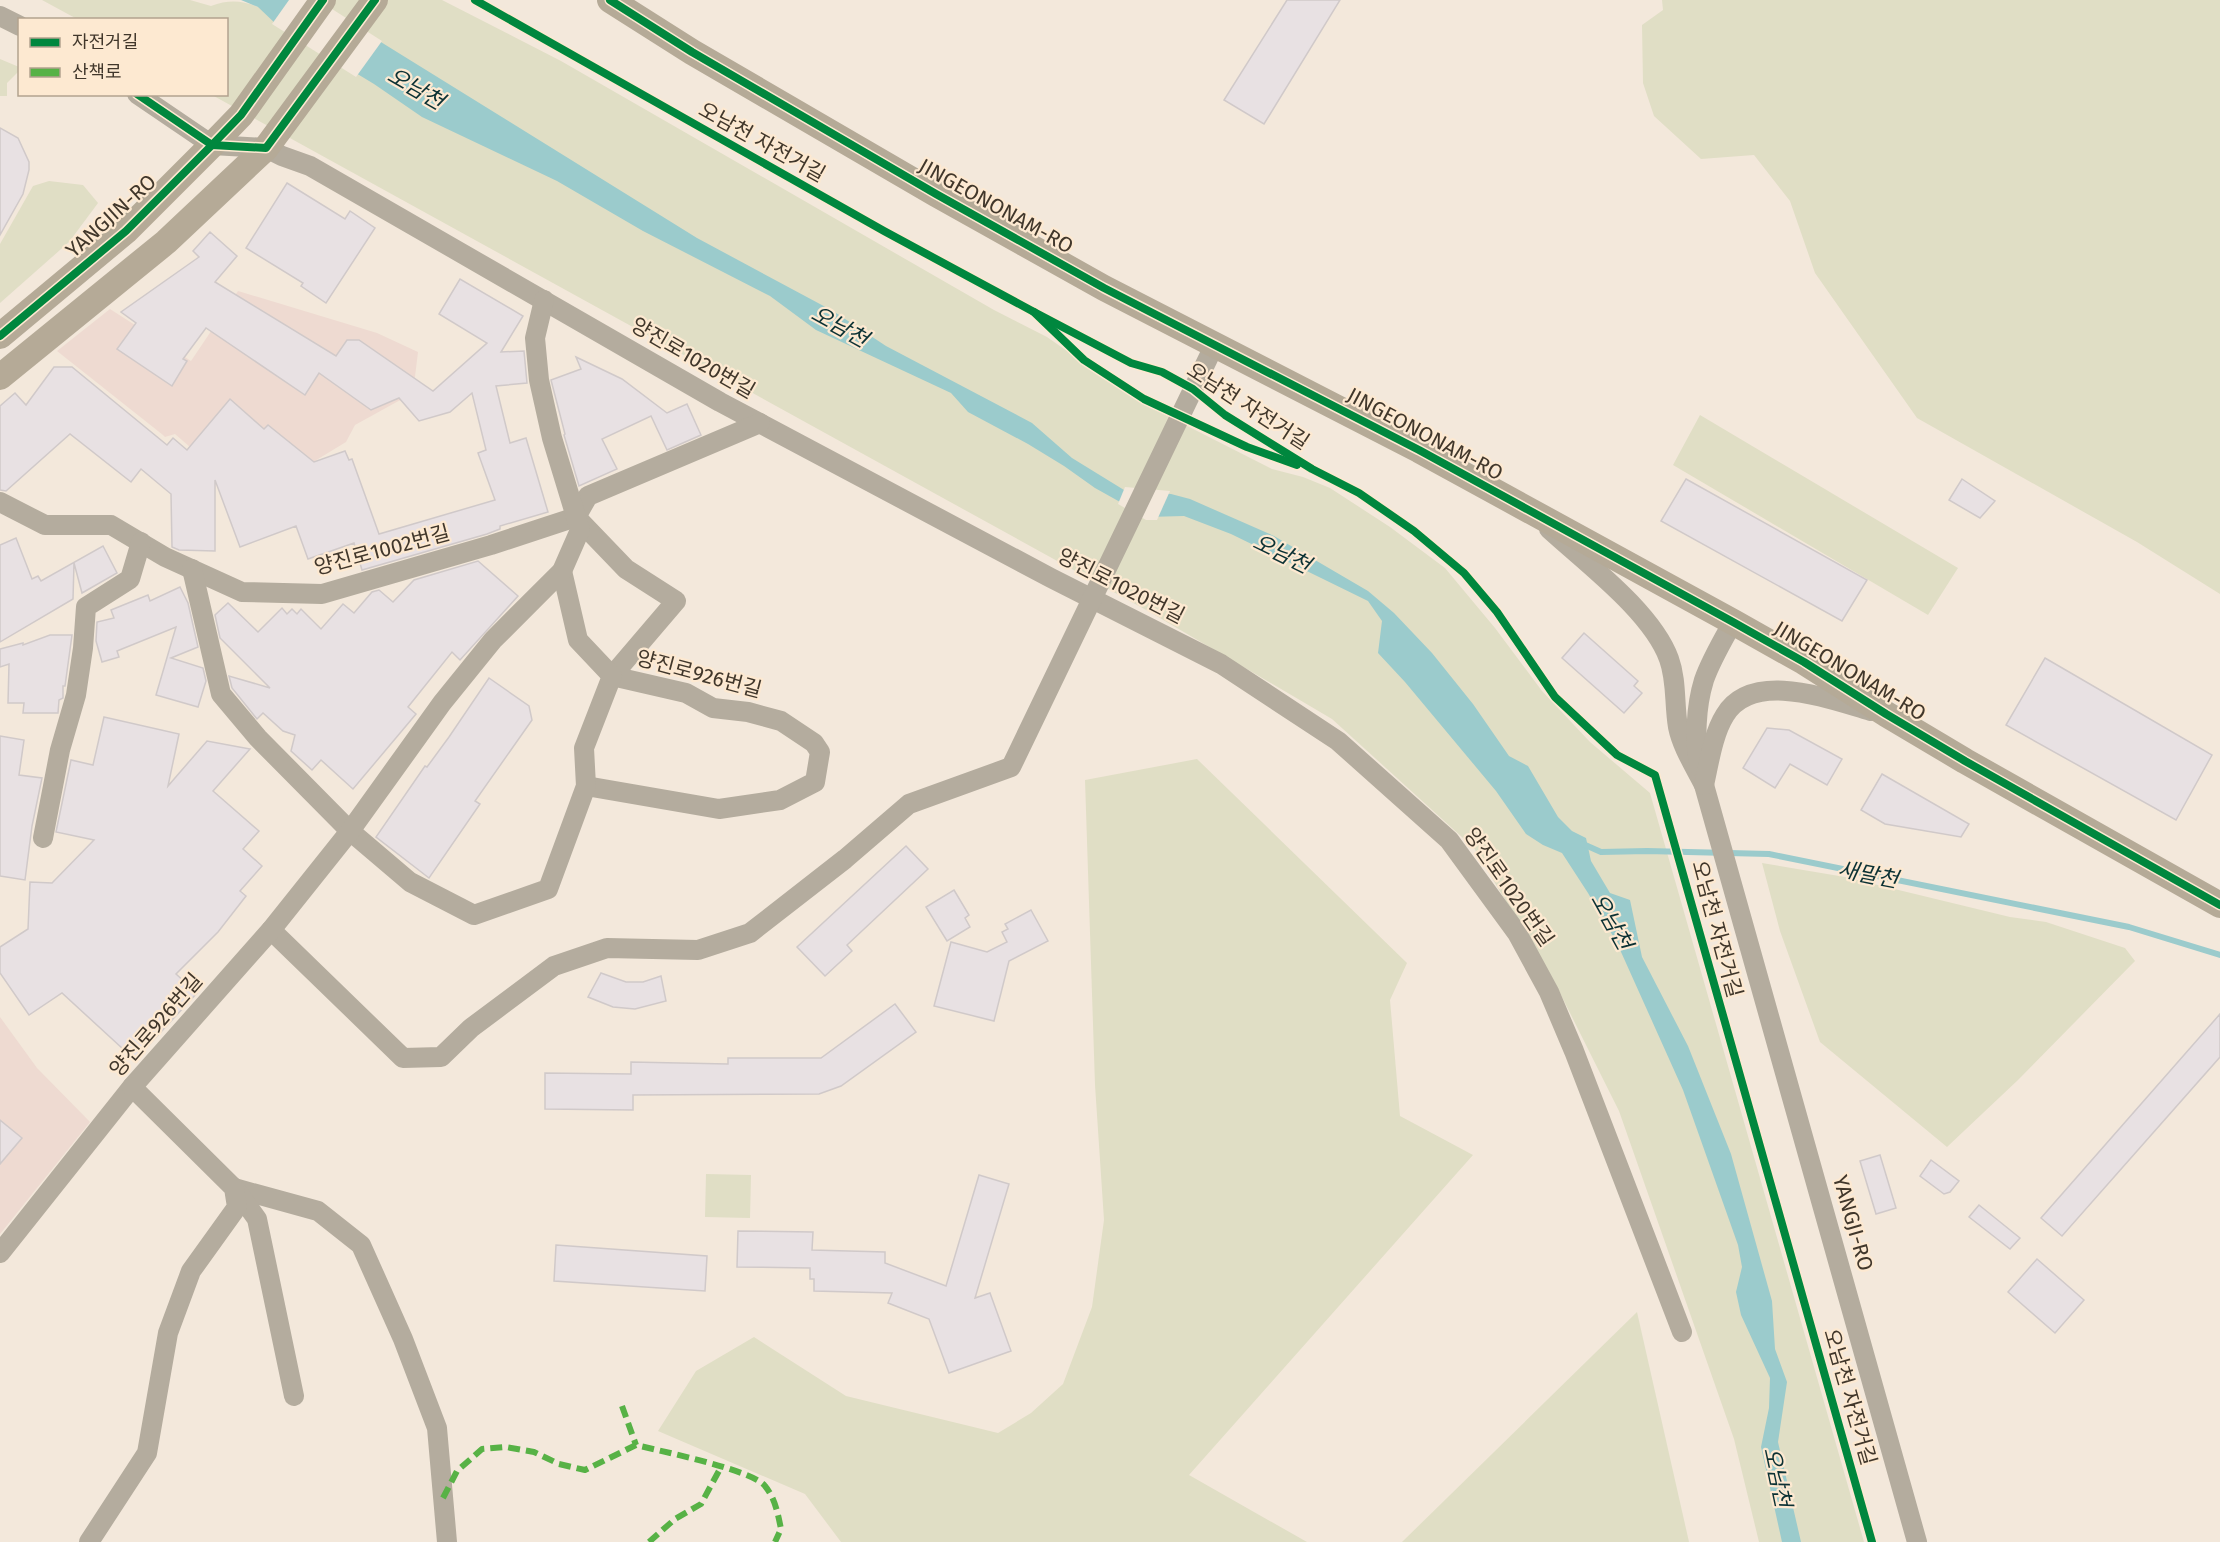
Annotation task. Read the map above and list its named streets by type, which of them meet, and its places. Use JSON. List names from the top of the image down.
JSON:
{
  "streets": {
    "main road": ["JINGEONONAM-RO", "YANGJIN-RO"],
    "street": [
      "양진로1020번길",
      "양진로1002번길",
      "양진로926번길",
      "YANGJI-RO"
    ],
    "cycle path": ["오남천 자전거길"]
  },
  "crossings": [
    ["양진로1002번길", "양진로926번길"]
  ],
  "water": ["오남천", "새말천"],
  "legend": ["자전거길", "산책로"]
}
